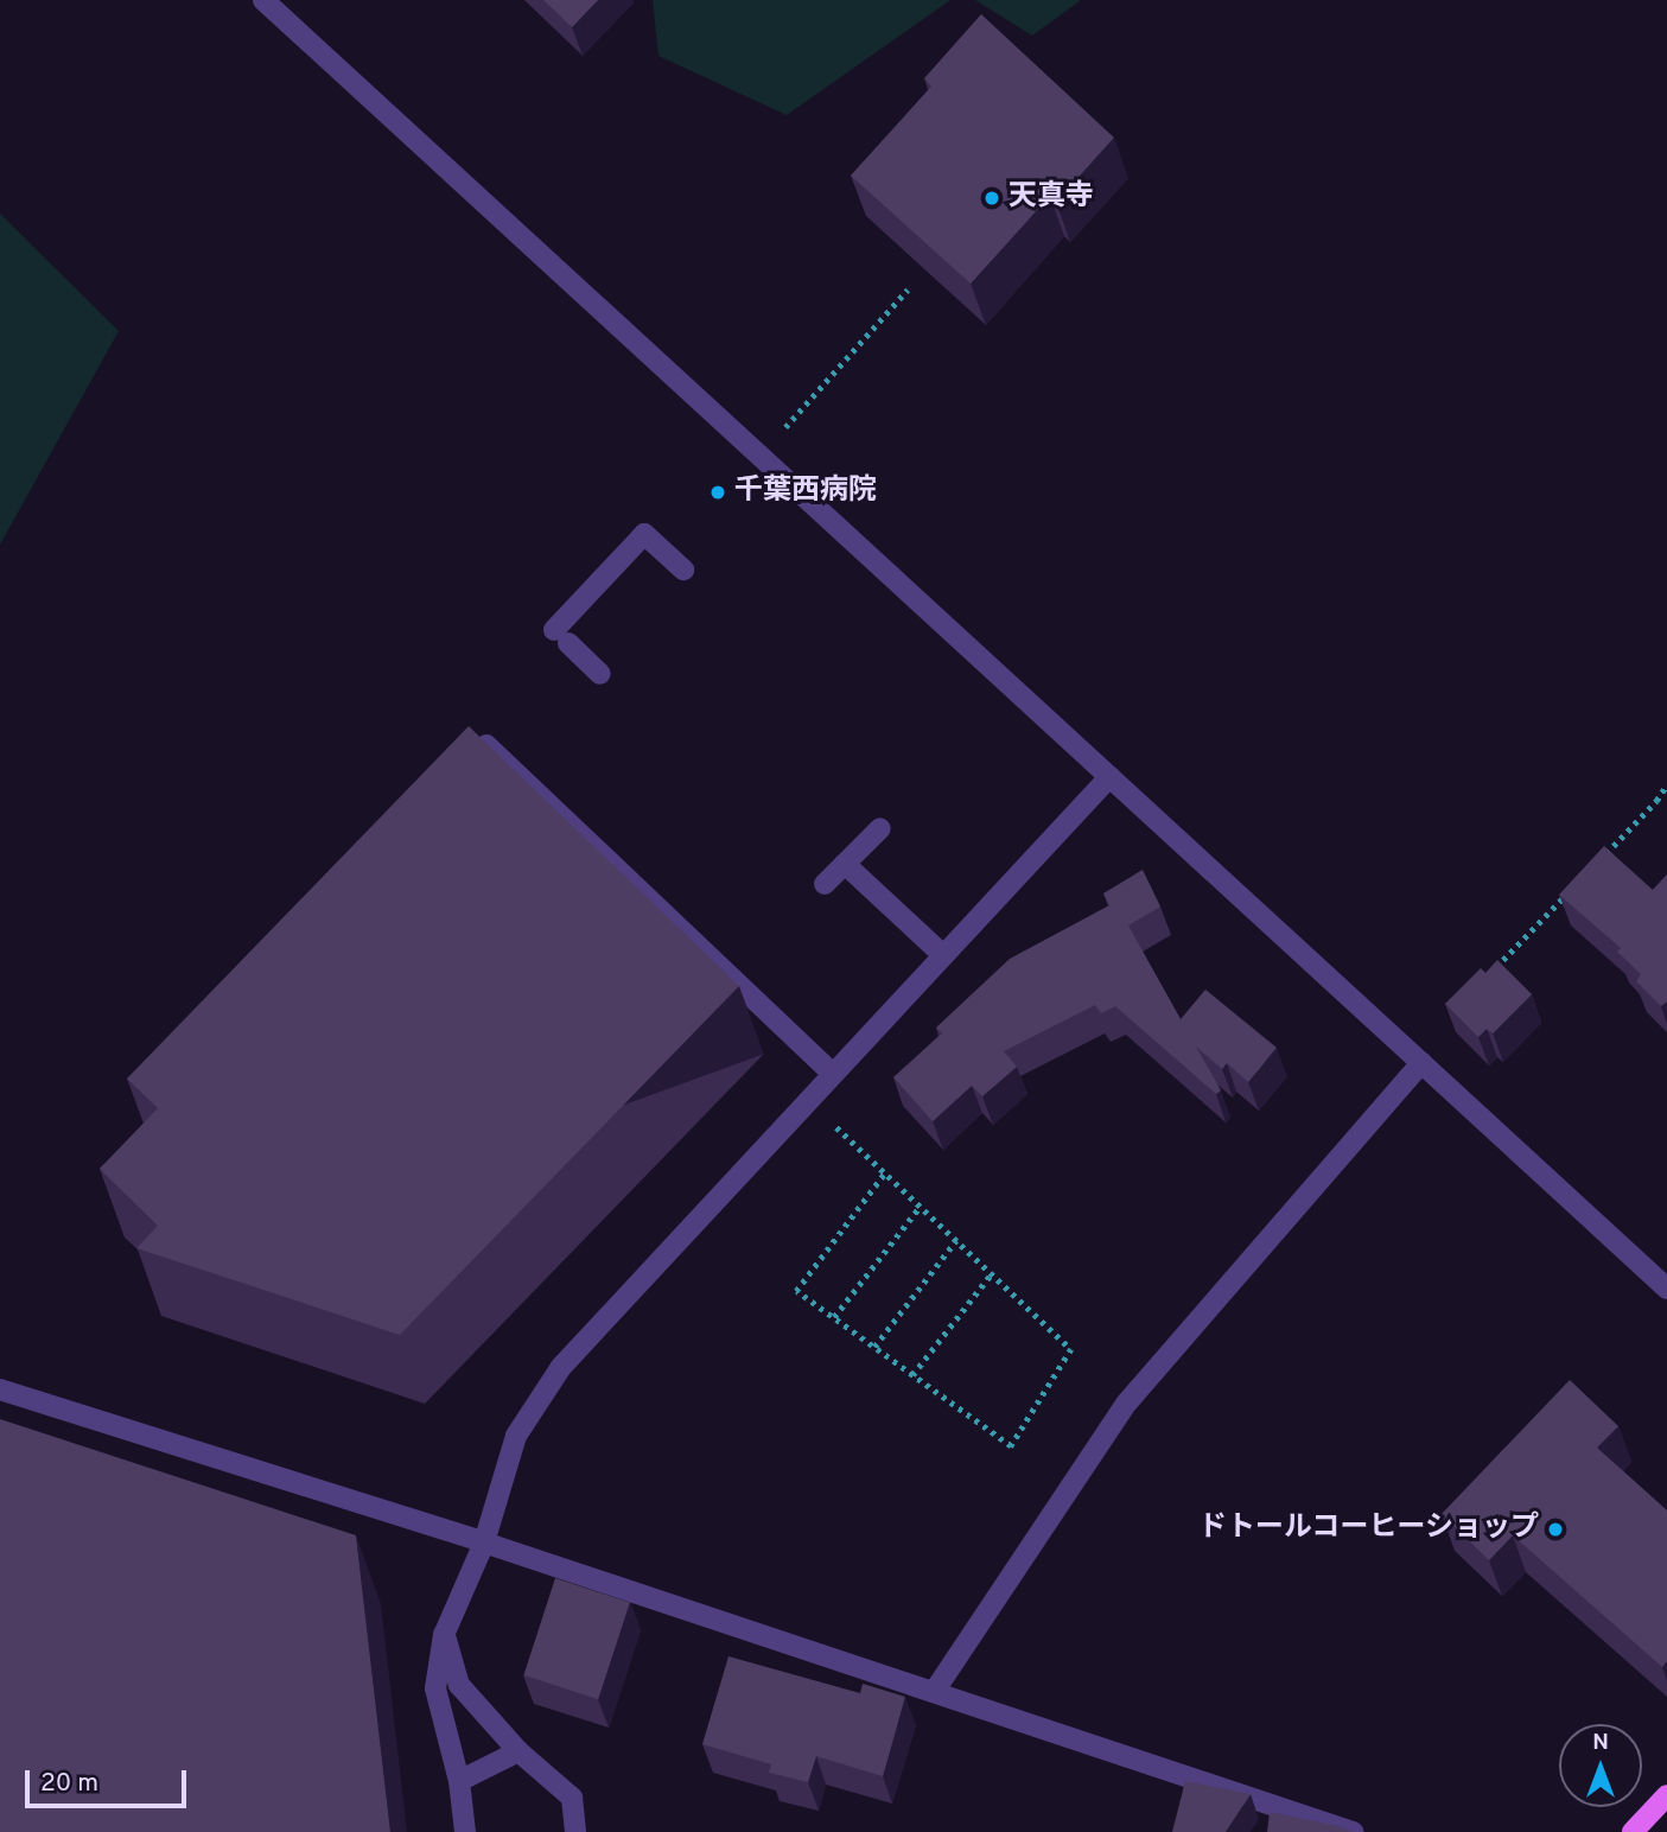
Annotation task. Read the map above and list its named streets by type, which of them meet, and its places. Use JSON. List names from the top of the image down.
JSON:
{
  "places": ["天真寺", "千葉西病院", "ドトールコーヒーショップ"],
  "scale_bar": "20 m",
  "north": "top"
}
